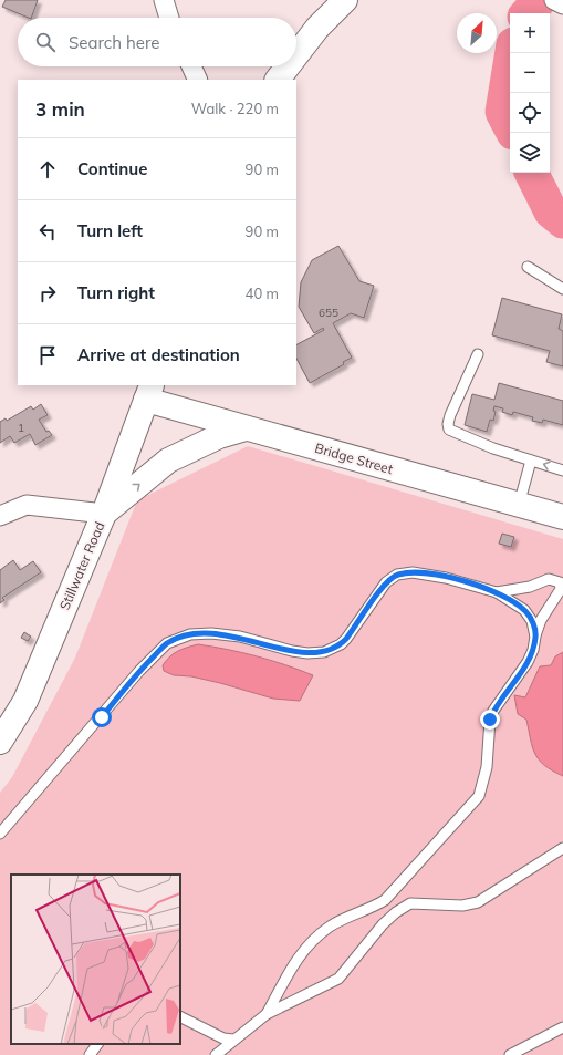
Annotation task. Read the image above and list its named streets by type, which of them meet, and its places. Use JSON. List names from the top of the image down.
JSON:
{
  "streets": {
    "main road": ["Bridge Street", "Stillwater Road"]
  },
  "crossings": [
    ["Bridge Street", "Stillwater Road"]
  ],
  "house_numbers": ["655", "1"],
  "north": "top right",
  "page": {
    "map_buttons": ["+", "−"],
    "search": "Search here",
    "heading": ["3 min", "Walk · 220 m"],
    "list": [
      ["Continue", "90 m"],
      ["Turn left", "90 m"],
      ["Turn right", "40 m"],
      "Arrive at destination"
    ]
  }
}
